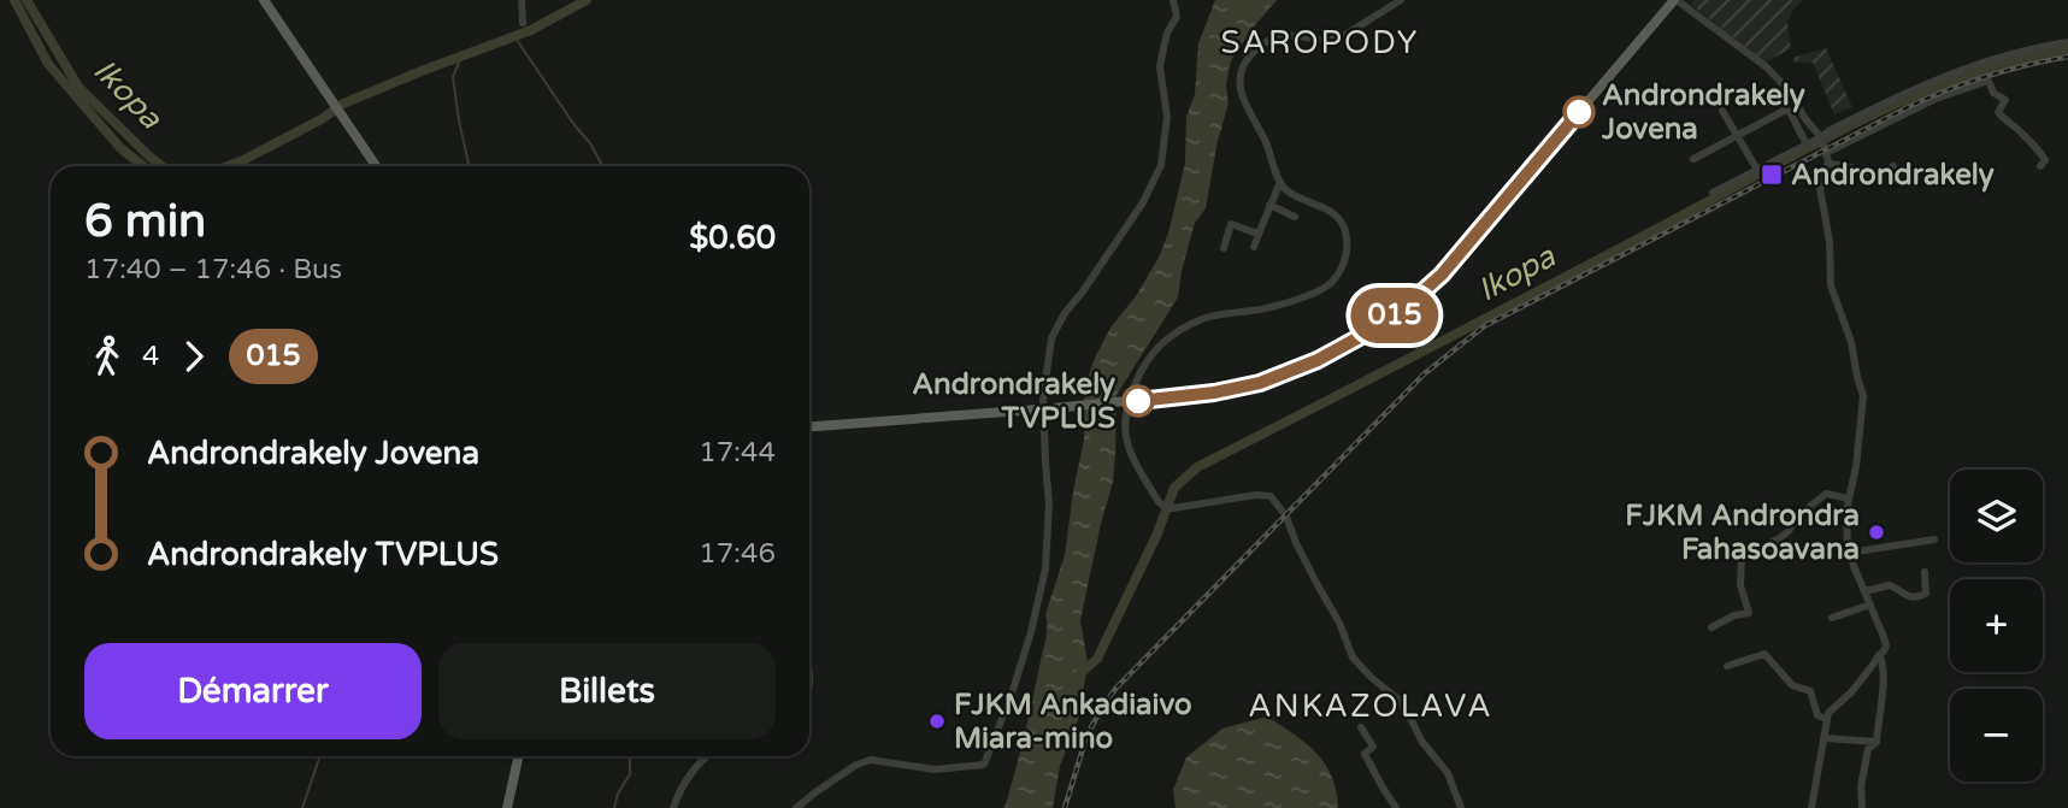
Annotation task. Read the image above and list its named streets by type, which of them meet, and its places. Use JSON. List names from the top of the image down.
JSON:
{
  "districts": ["SAROPODY", "ANKAZOLAVA"],
  "water": ["Ikopa"],
  "places": {
    "other": [
      "Androndrakely Jovena",
      "Androndrakely TVPLUS",
      "FJKM Androndra Fahasoavana",
      "FJKM Ankadiaivo Miara-mino"
    ],
    "transit": ["Androndrakely"]
  },
  "lines": ["bus line 015"],
  "page": {
    "on_map": "015",
    "heading": ["6 min", "17:40 – 17:46 · Bus", "$0.60"],
    "legs": ["4", "015"],
    "list": [
      {
        "name": "Androndrakely Jovena",
        "value": "17:44"
      },
      {
        "name": "Androndrakely TVPLUS",
        "value": "17:46"
      }
    ],
    "map_buttons": ["+", "−"],
    "buttons": ["Démarrer", "Billets"]
  }
}
